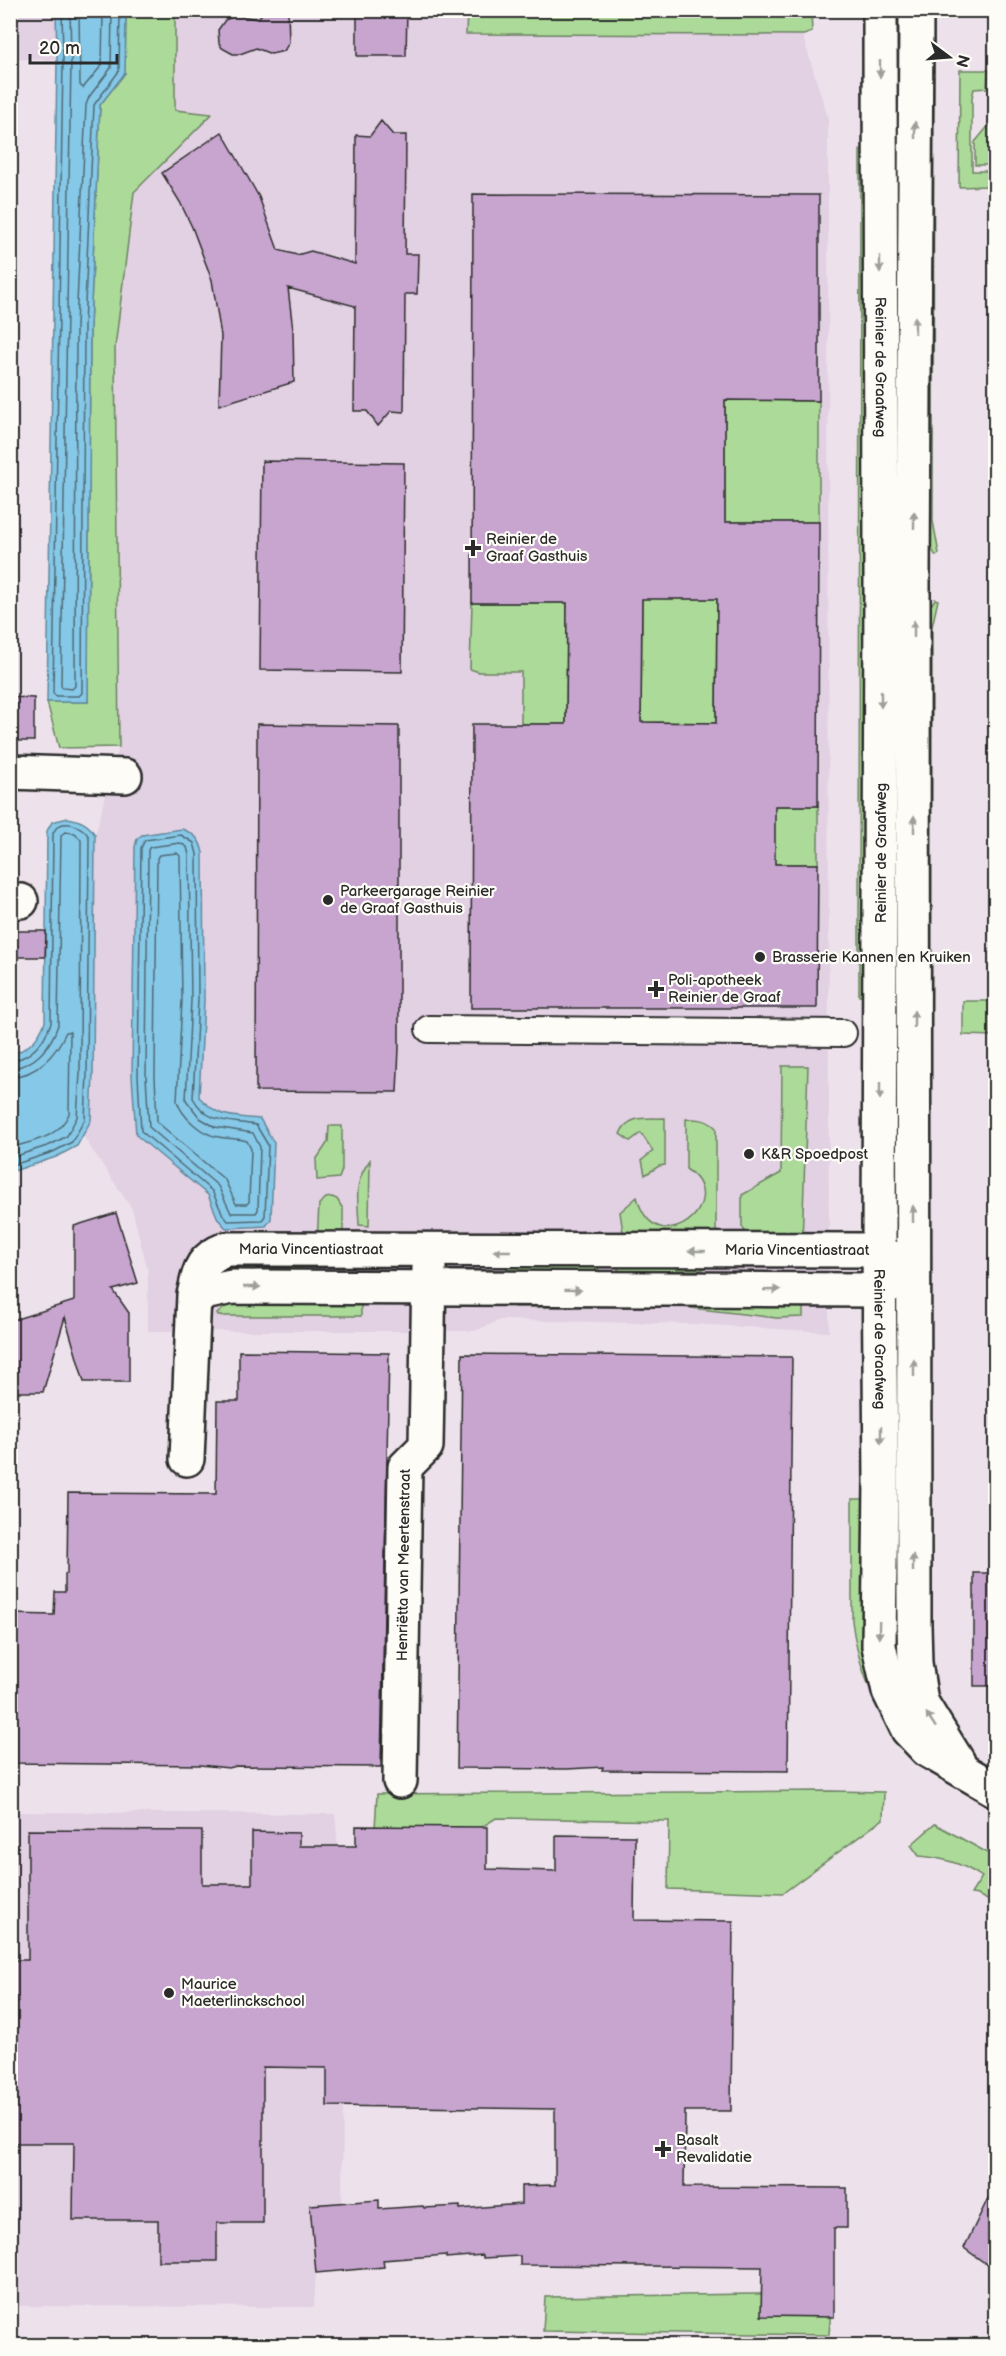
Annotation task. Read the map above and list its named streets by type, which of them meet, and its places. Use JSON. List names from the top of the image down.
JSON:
{
  "streets": {
    "main road": ["Reinier de Graafweg", "Maria Vincentiastraat", "Henriëtta van Meertenstraat"]
  },
  "crossings": [
    ["Reinier de Graafweg", "Maria Vincentiastraat"],
    ["Maria Vincentiastraat", "Henriëtta van Meertenstraat"]
  ],
  "places": {
    "health": ["Reinier de Graaf Gasthuis", "Poli-apotheek Reinier de Graaf", "Basalt Revalidatie"],
    "other": [
      "Parkeergarage Reinier de Graaf Gasthuis",
      "Brasserie Kannen en Kruiken",
      "K&R Spoedpost",
      "Maurice Maeterlinckschool"
    ]
  },
  "scale_bar": "20 m",
  "north": "right"
}
